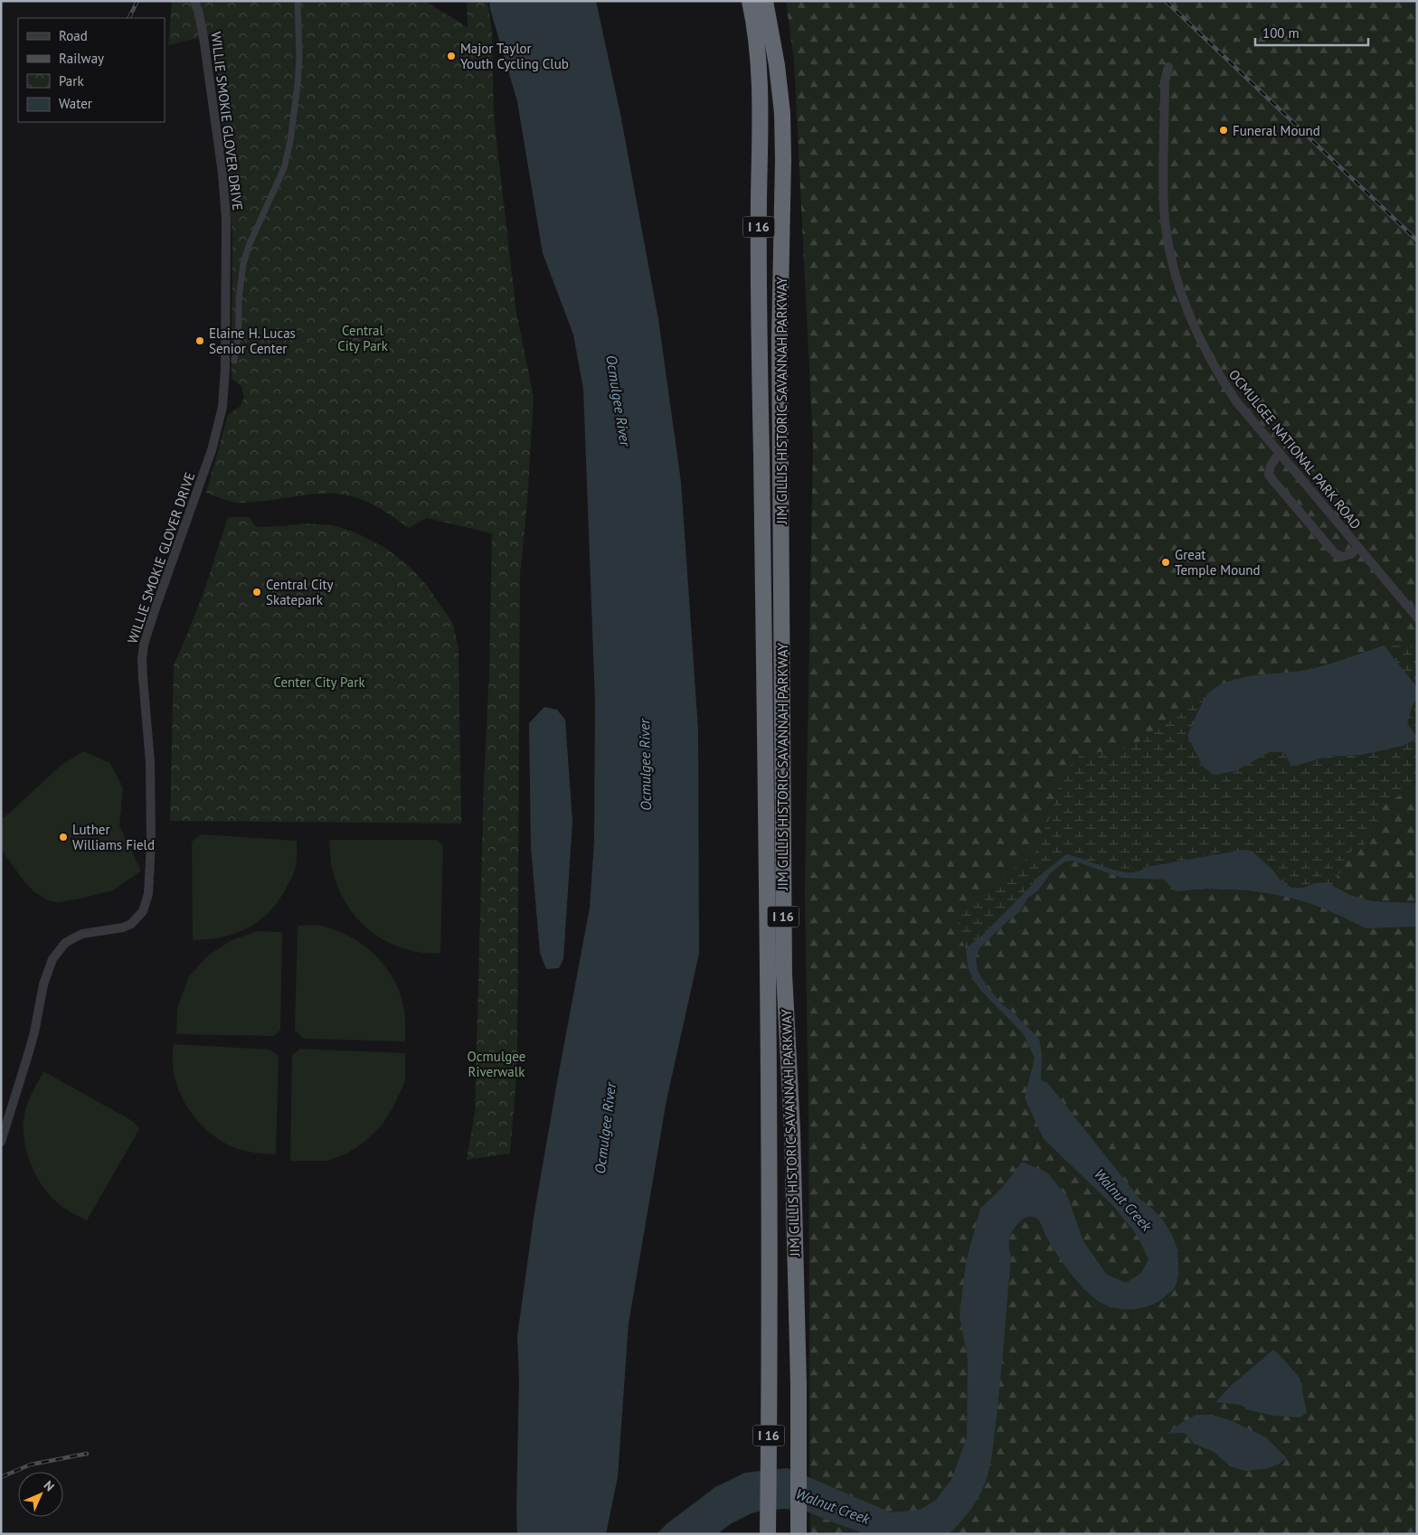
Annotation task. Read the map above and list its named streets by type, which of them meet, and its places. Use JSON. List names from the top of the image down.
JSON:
{
  "streets": {
    "highway": ["I 16", "JIM GILLIS HISTORIC SAVANNAH PARKWAY"],
    "street": ["WILLIE SMOKIE GLOVER DRIVE", "OCMULGEE NATIONAL PARK ROAD"]
  },
  "water": ["Ocmulgee River", "Walnut Creek"],
  "parks": ["Central City Park", "Center City Park", "Ocmulgee Riverwalk"],
  "places": [
    "Major Taylor Youth Cycling Club",
    "Funeral Mound",
    "Elaine H. Lucas Senior Center",
    "Great Temple Mound",
    "Central City Skatepark",
    "Luther Williams Field"
  ],
  "legend": [
    "Road",
    "Railway",
    "Park",
    "Water"
  ],
  "scale_bar": "100 m",
  "north": "top right"
}
